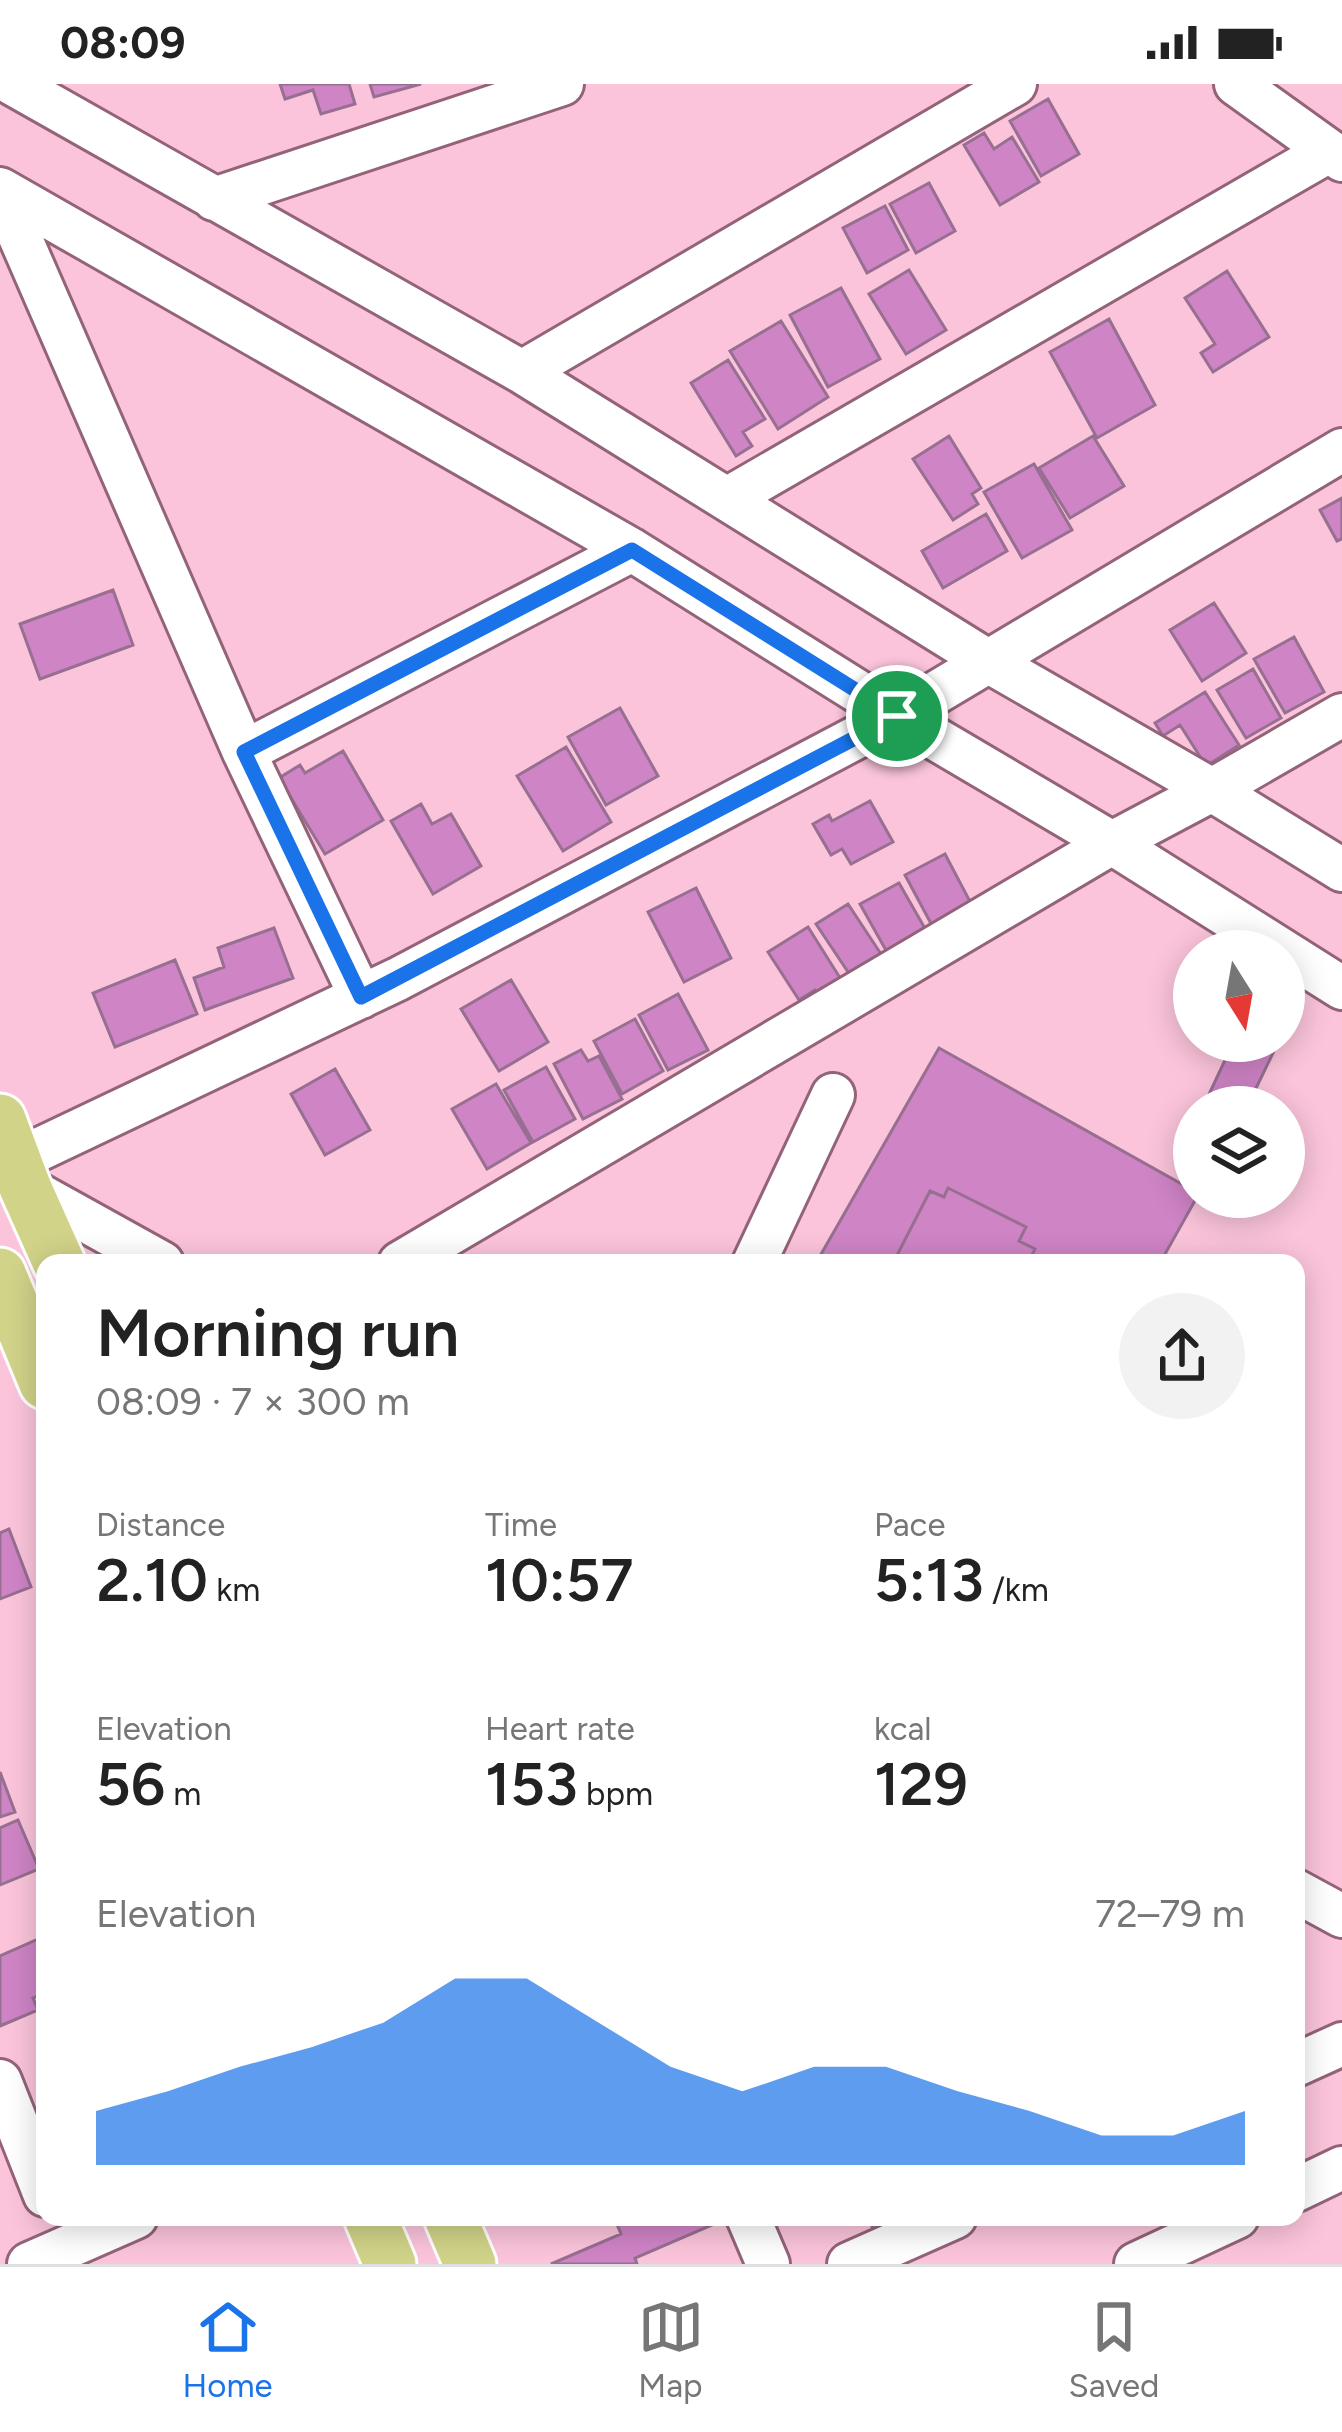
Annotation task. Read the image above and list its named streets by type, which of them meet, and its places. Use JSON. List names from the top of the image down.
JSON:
{
  "north": "bottom",
  "page": {
    "status": "08:09",
    "heading": ["Morning run", "08:09 · 7 × 300 m"],
    "stats": [
      ["Distance", "2.10 km"],
      ["Time", "10:57"],
      ["Pace", "5:13 /km"],
      ["Elevation", "56 m"],
      ["Heart rate", "153 bpm"],
      ["kcal", "129"]
    ],
    "chart": ["Elevation", "72–79 m"],
    "tabs": ["Home", "Map", "Saved"]
  }
}
